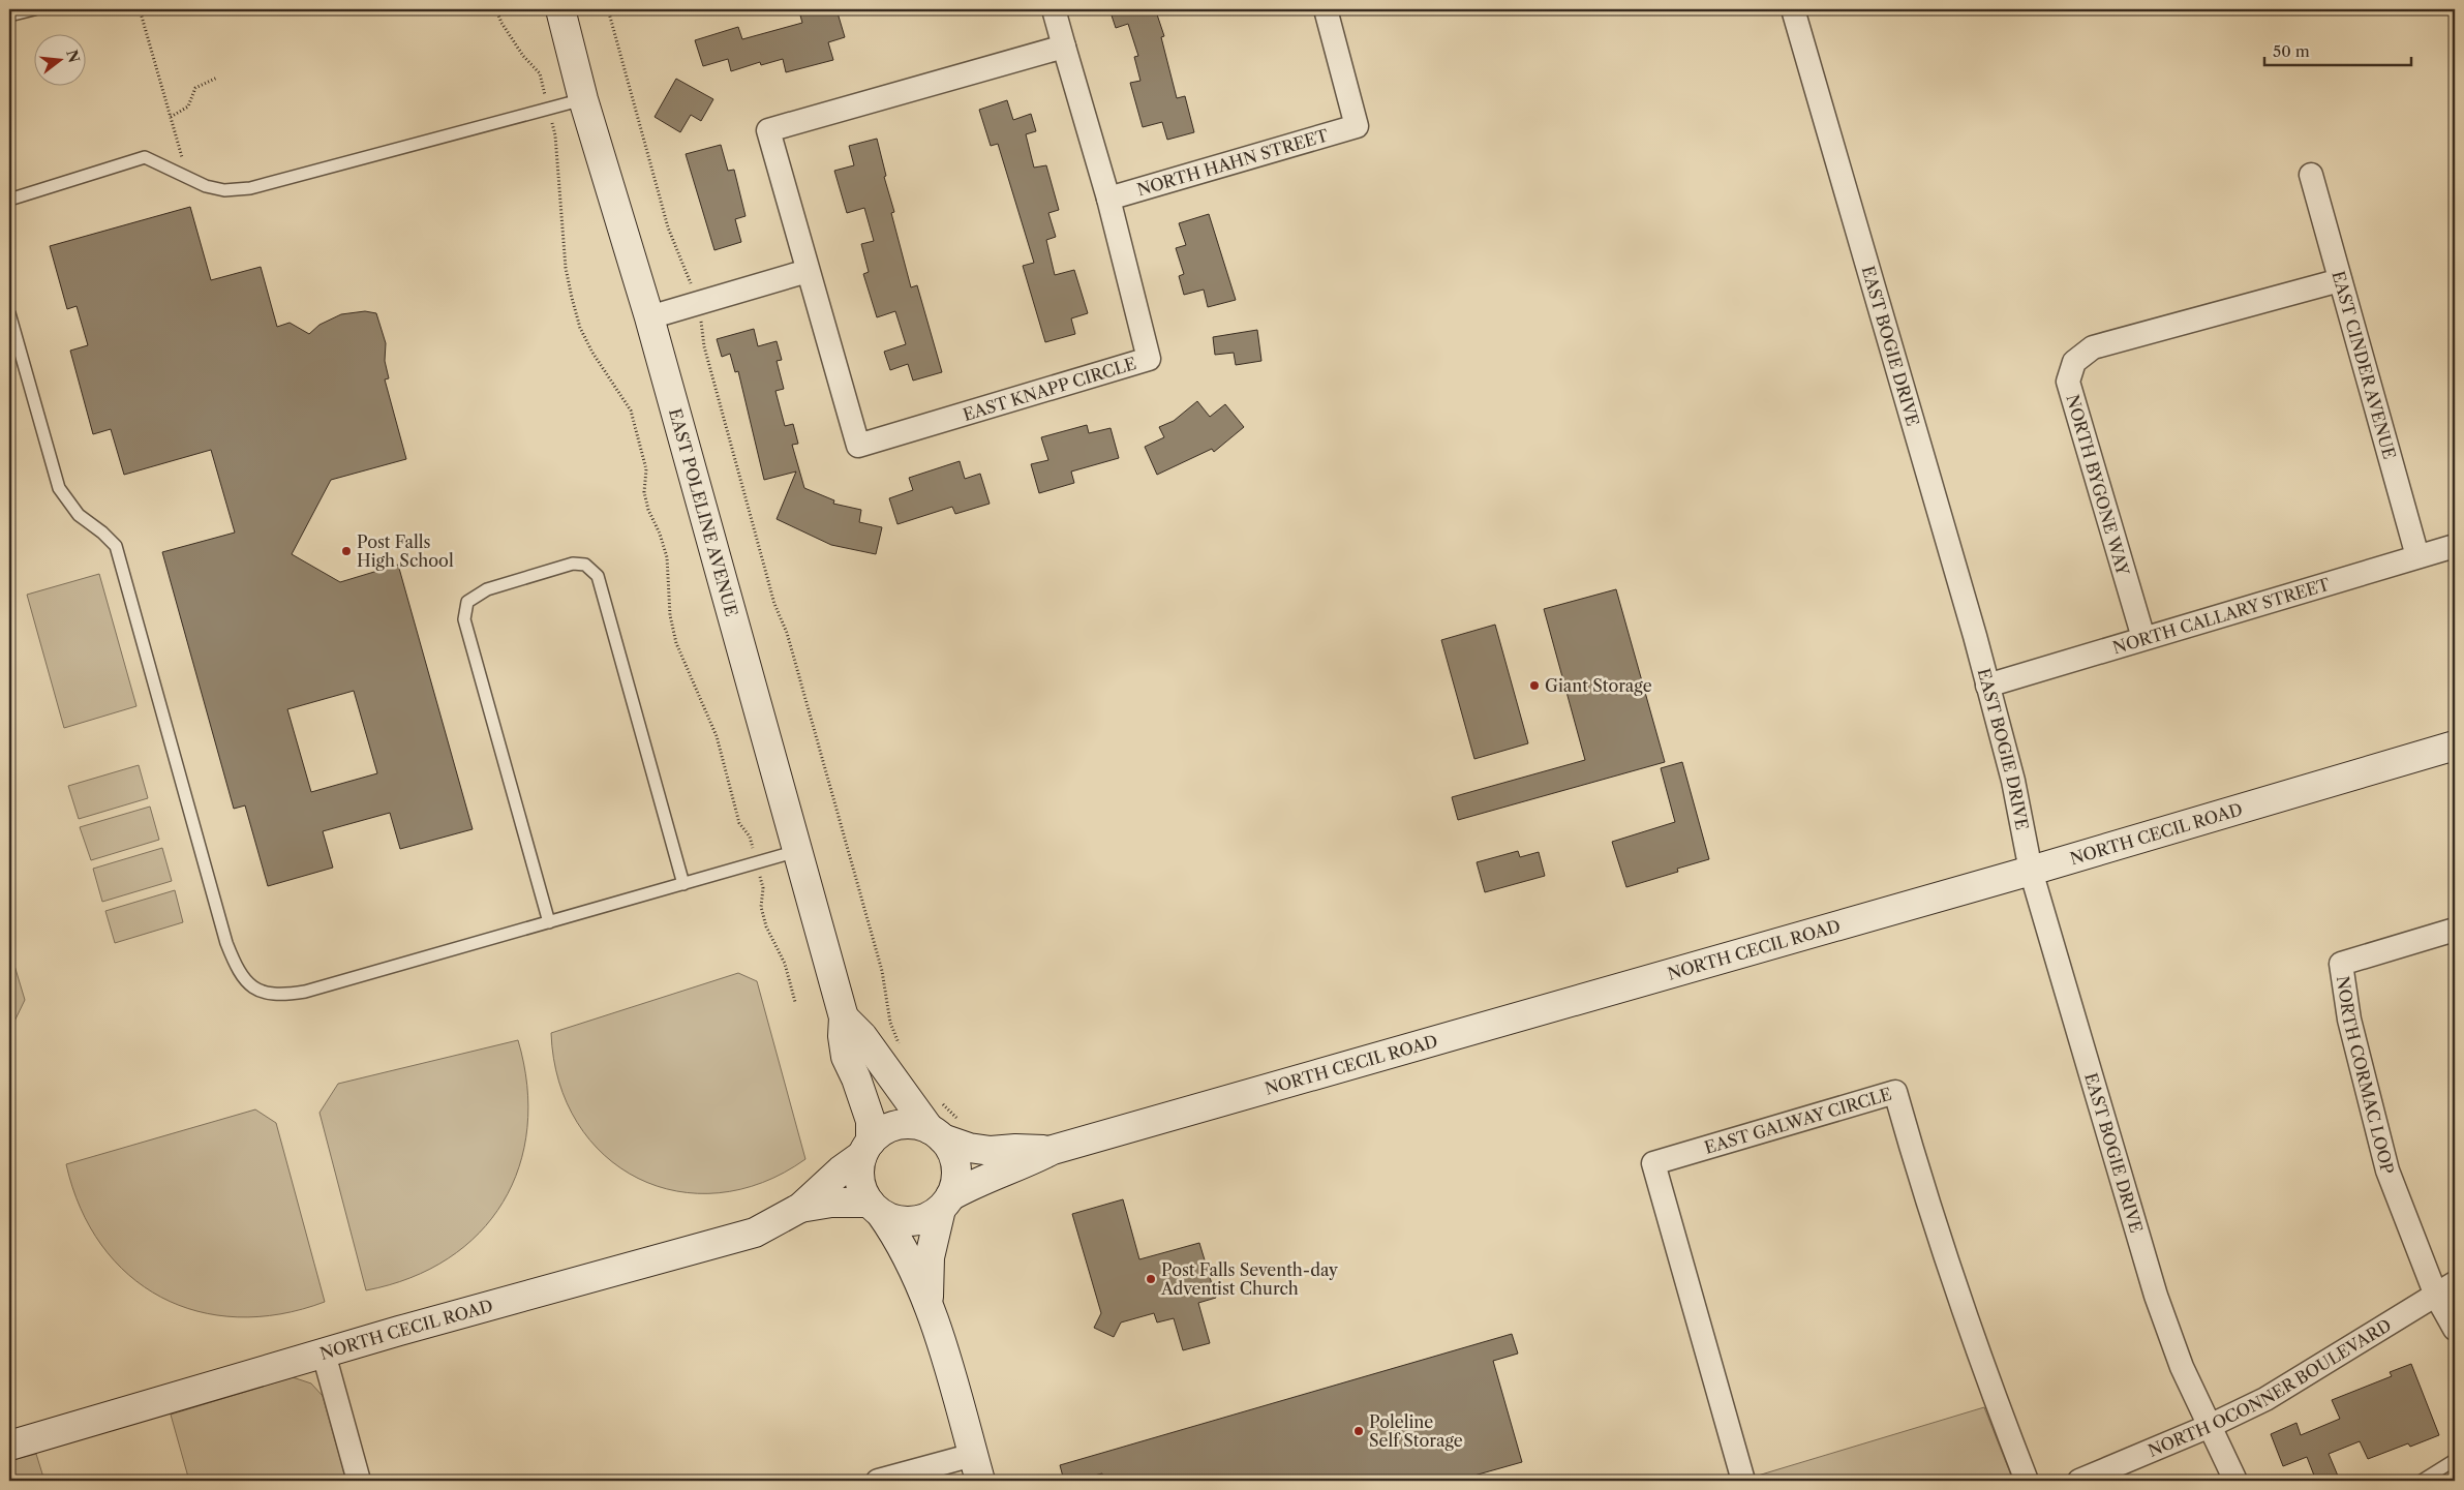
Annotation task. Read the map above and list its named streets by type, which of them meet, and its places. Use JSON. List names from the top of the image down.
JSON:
{
  "streets": {
    "street": [
      "NORTH HAHN STREET",
      "EAST BOGIE DRIVE",
      "EAST CINDER AVENUE",
      "EAST KNAPP CIRCLE",
      "NORTH BYGONE WAY",
      "EAST POLELINE AVENUE",
      "NORTH CALLARY STREET",
      "NORTH CECIL ROAD",
      "NORTH CORMAC LOOP",
      "EAST GALWAY CIRCLE",
      "NORTH OCONNER BOULEVARD"
    ]
  },
  "crossings": [
    ["NORTH HAHN STREET", "EAST KNAPP CIRCLE"],
    ["EAST BOGIE DRIVE", "NORTH CALLARY STREET"],
    ["EAST BOGIE DRIVE", "NORTH CECIL ROAD"],
    ["EAST BOGIE DRIVE", "NORTH OCONNER BOULEVARD"],
    ["EAST CINDER AVENUE", "NORTH BYGONE WAY"],
    ["EAST CINDER AVENUE", "NORTH CALLARY STREET"],
    ["NORTH BYGONE WAY", "NORTH CALLARY STREET"],
    ["EAST POLELINE AVENUE", "NORTH CECIL ROAD"],
    ["NORTH CORMAC LOOP", "NORTH OCONNER BOULEVARD"]
  ],
  "places": [
    "Post Falls High School",
    "Giant Storage",
    "Post Falls Seventh-day Adventist Church",
    "Poleline Self Storage"
  ],
  "scale_bar": "50 m",
  "north": "right"
}
